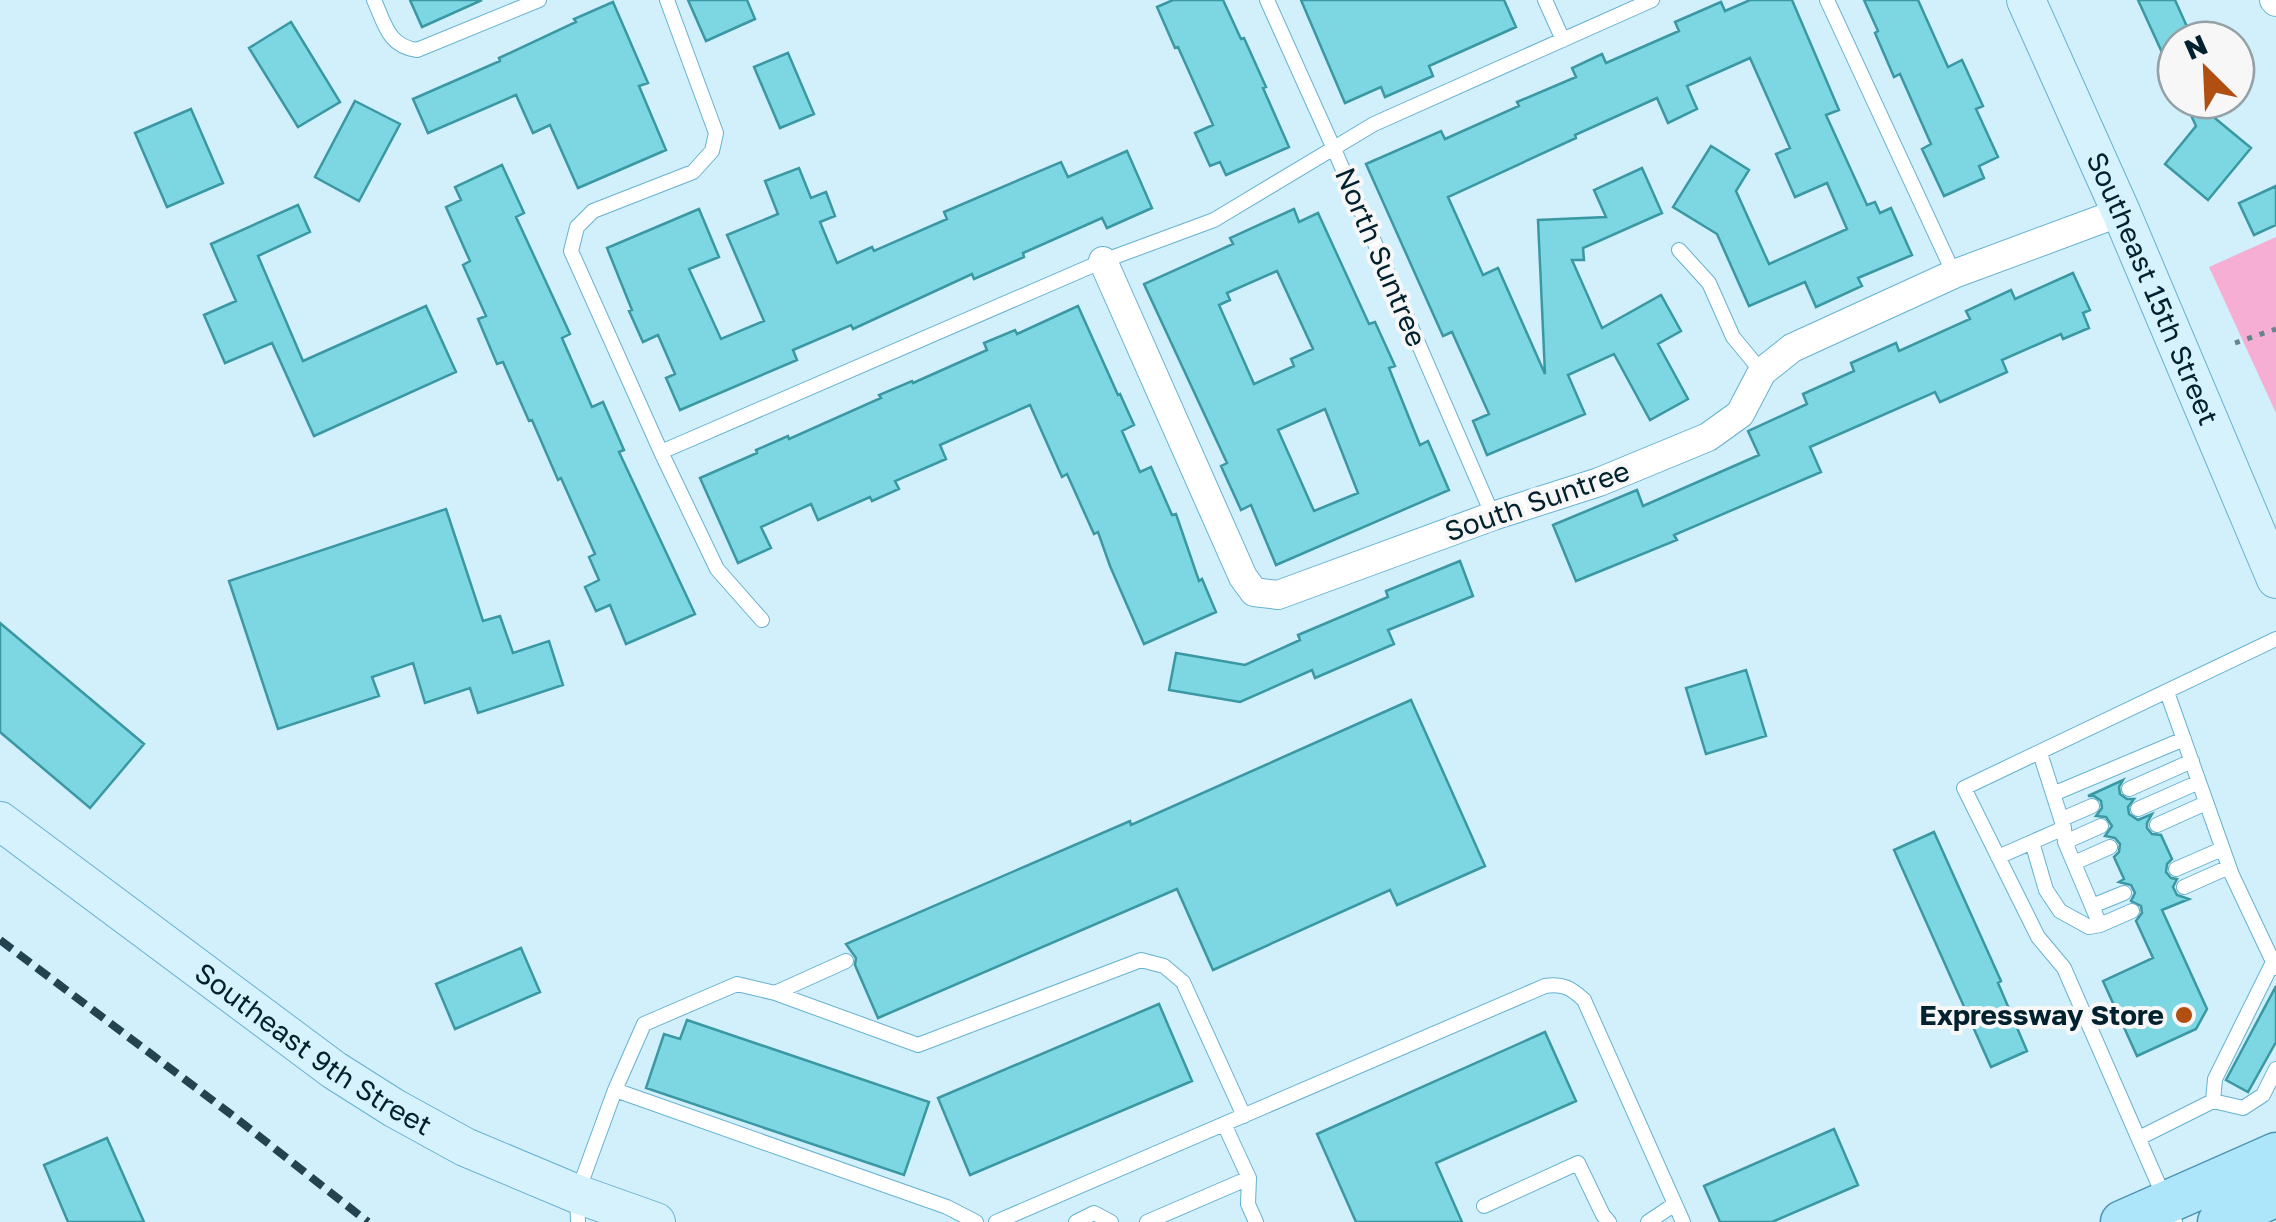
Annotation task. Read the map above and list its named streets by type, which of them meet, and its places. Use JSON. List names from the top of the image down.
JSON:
{
  "streets": {
    "street": ["Southeast 15th Street", "South Suntree", "Southeast 9th Street"],
    "lane": ["North Suntree"]
  },
  "crossings": [
    ["North Suntree", "South Suntree"],
    ["Southeast 15th Street", "South Suntree"]
  ],
  "places": ["Expressway Store"],
  "north": "top left"
}
